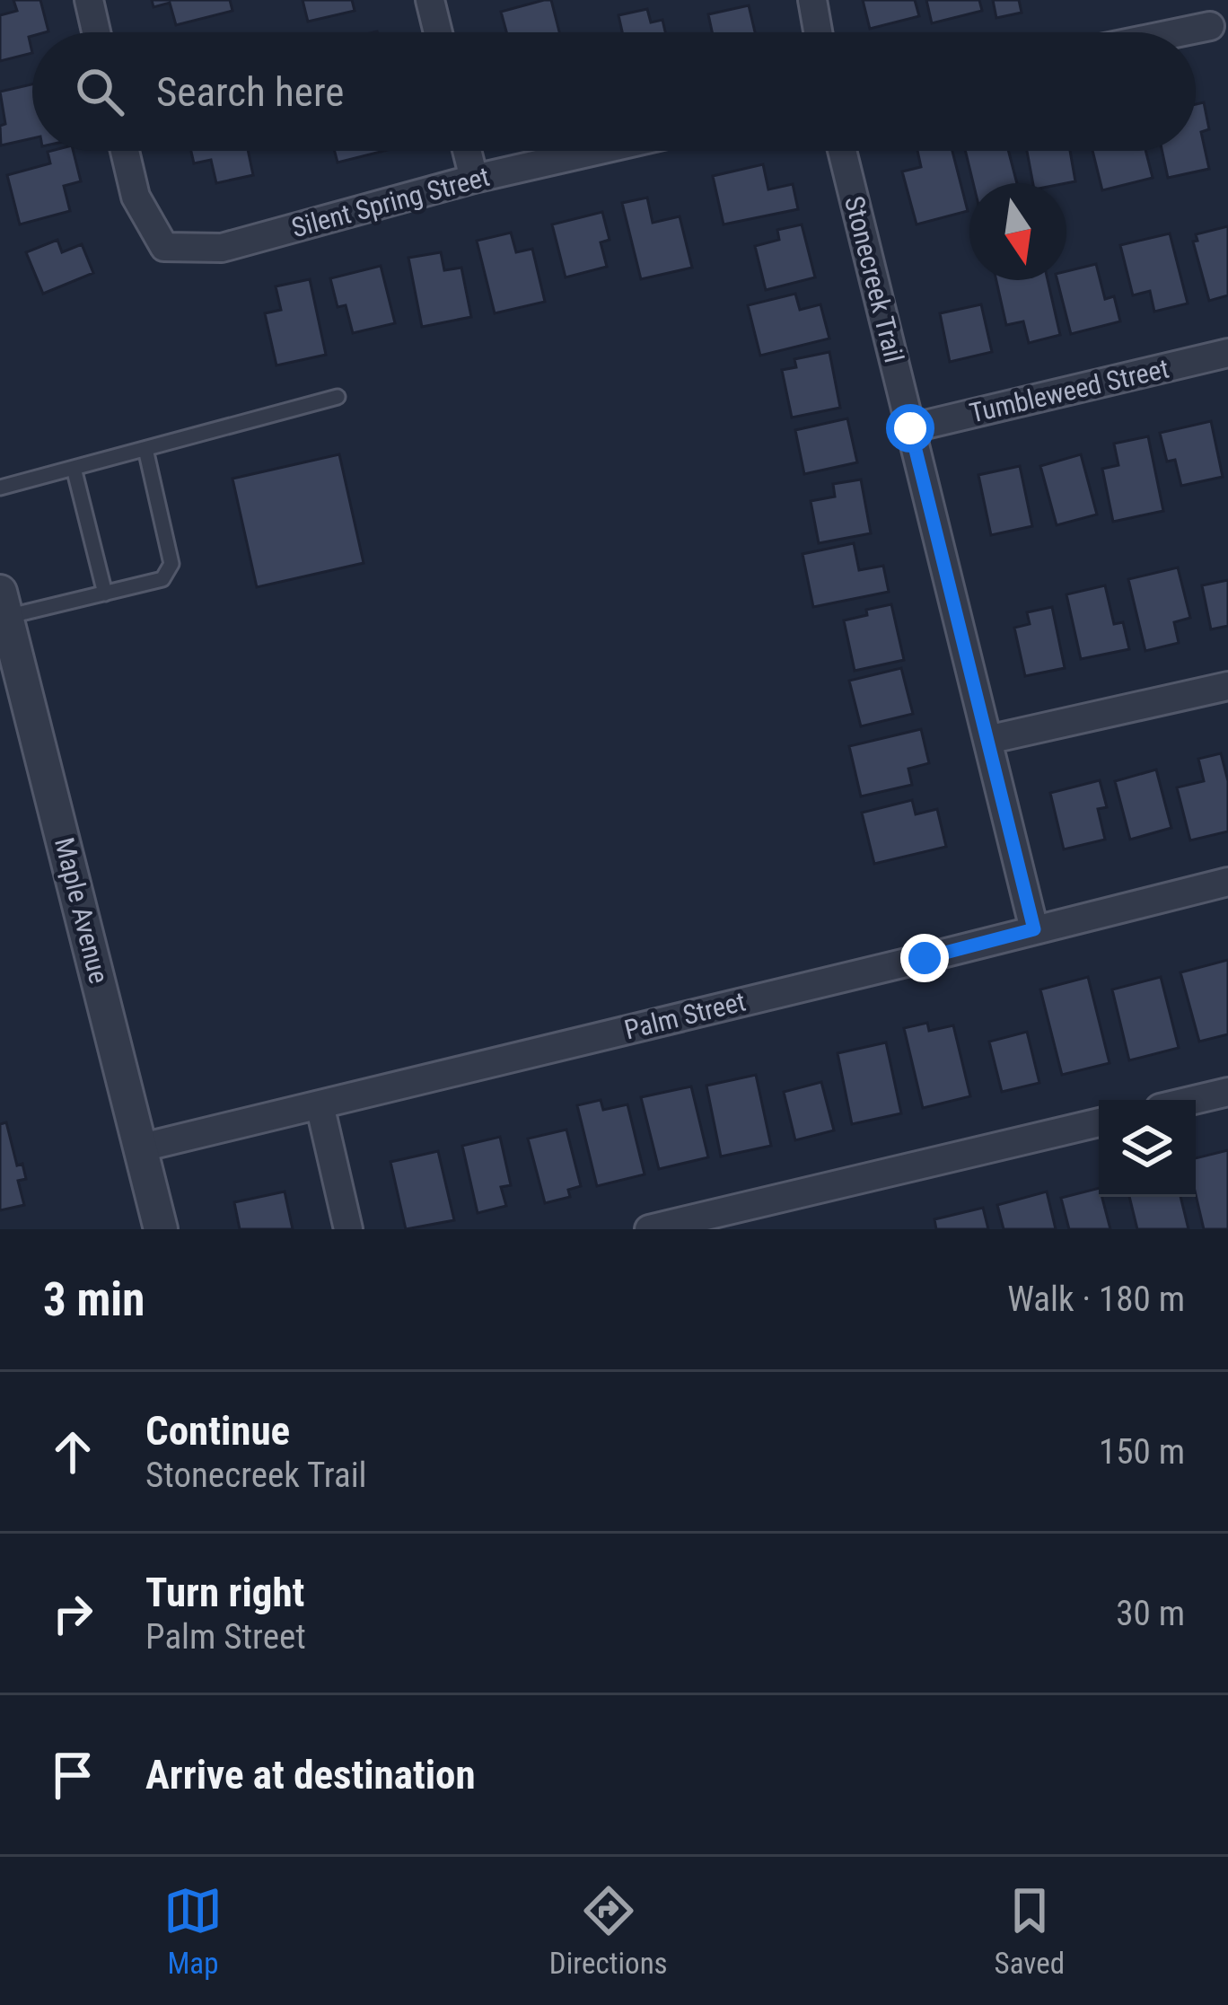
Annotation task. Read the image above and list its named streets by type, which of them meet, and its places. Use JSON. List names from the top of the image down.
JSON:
{
  "streets": {
    "street": [
      "Silent Spring Street",
      "Stonecreek Trail",
      "Tumbleweed Street",
      "Maple Avenue",
      "Palm Street"
    ]
  },
  "crossings": [
    ["Stonecreek Trail", "Tumbleweed Street"],
    ["Stonecreek Trail", "Palm Street"],
    ["Maple Avenue", "Palm Street"]
  ],
  "north": "bottom",
  "page": {
    "search": "Search here",
    "heading": ["3 min", "Walk · 180 m"],
    "list": [
      ["Continue", "Stonecreek Trail", "150 m"],
      ["Turn right", "Palm Street", "30 m"],
      "Arrive at destination"
    ],
    "nav": ["Map", "Directions", "Saved"]
  }
}
